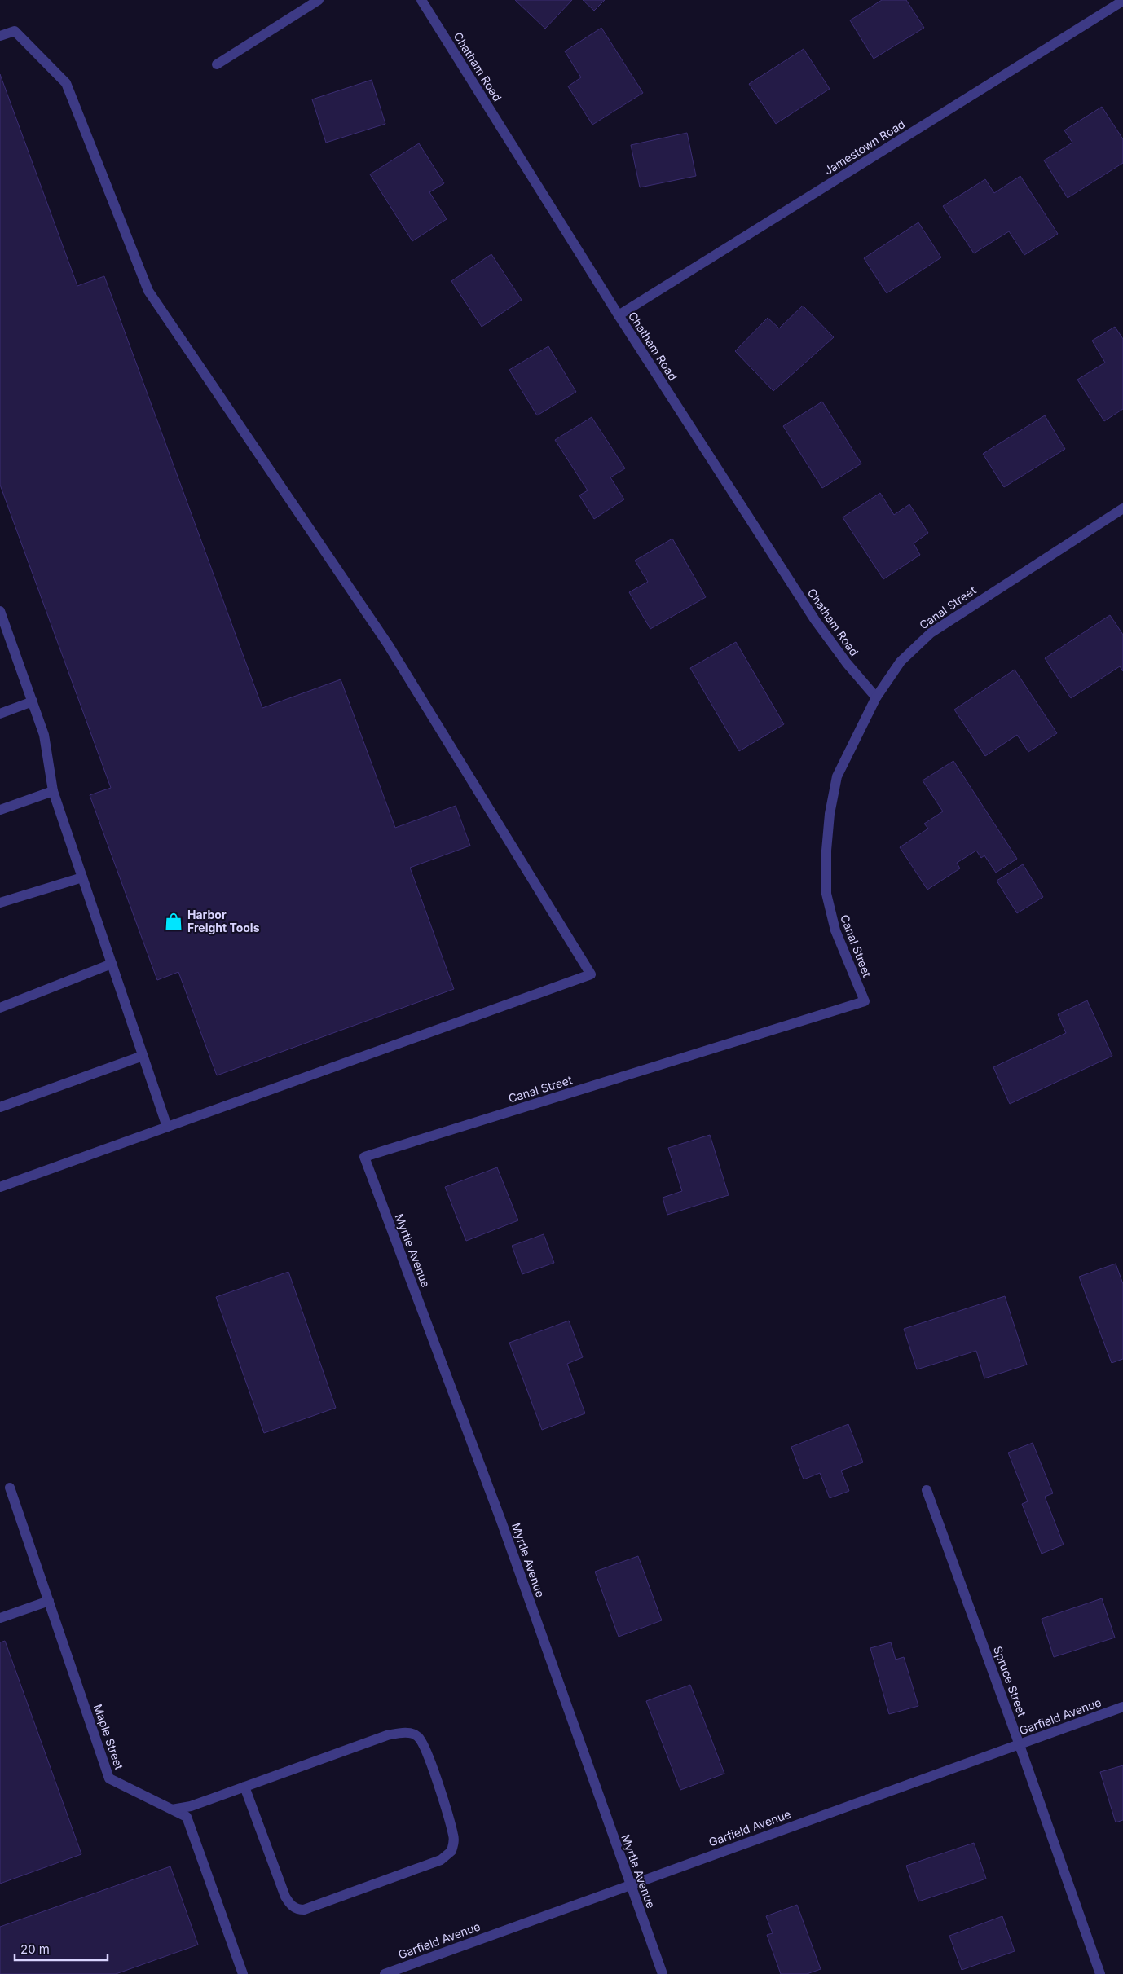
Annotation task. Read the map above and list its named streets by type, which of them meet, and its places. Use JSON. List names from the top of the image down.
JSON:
{
  "streets": {
    "street": [
      "Chatham Road",
      "Jamestown Road",
      "Canal Street",
      "Myrtle Avenue",
      "Spruce Street",
      "Garfield Avenue",
      "Maple Street"
    ]
  },
  "crossings": [
    ["Chatham Road", "Jamestown Road"],
    ["Chatham Road", "Canal Street"],
    ["Canal Street", "Myrtle Avenue"],
    ["Myrtle Avenue", "Garfield Avenue"],
    ["Spruce Street", "Garfield Avenue"]
  ],
  "places": {
    "shop": ["Harbor Freight Tools"]
  },
  "scale_bar": "20 m"
}
